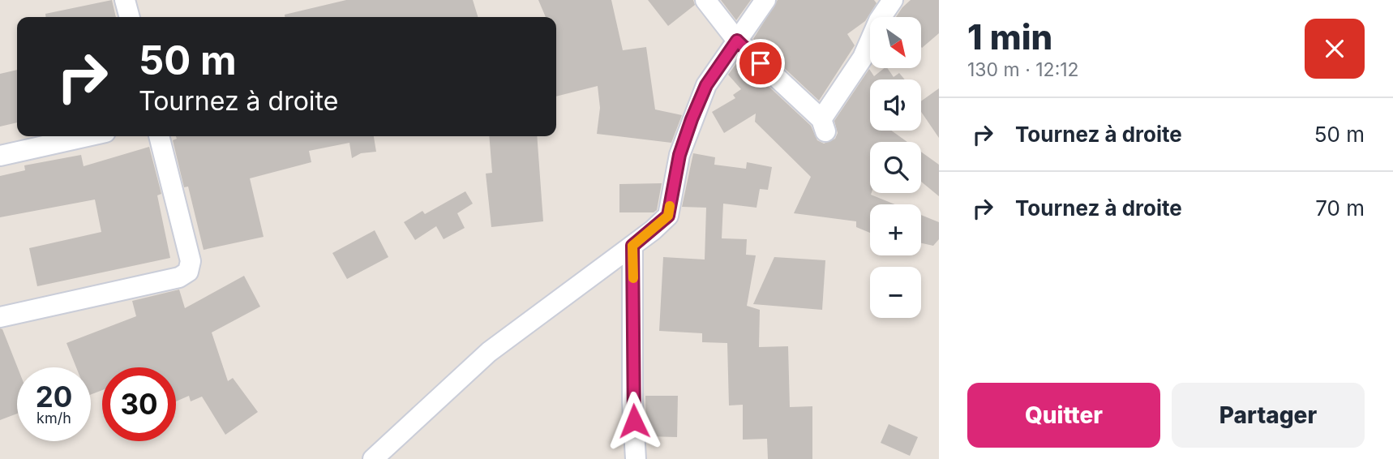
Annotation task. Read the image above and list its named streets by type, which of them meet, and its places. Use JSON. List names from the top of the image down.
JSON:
{
  "north": "bottom right",
  "page": {
    "heading": ["1 min", "130 m · 12:12"],
    "map_buttons": ["+", "−"],
    "turn": ["50 m", "Tournez à droite"],
    "list": [
      {
        "name": "Tournez à droite",
        "value": "50 m"
      },
      {
        "name": "Tournez à droite",
        "value": "70 m"
      }
    ],
    "speed": "20 km/h",
    "limit": "30",
    "buttons": ["Quitter", "Partager"]
  }
}
